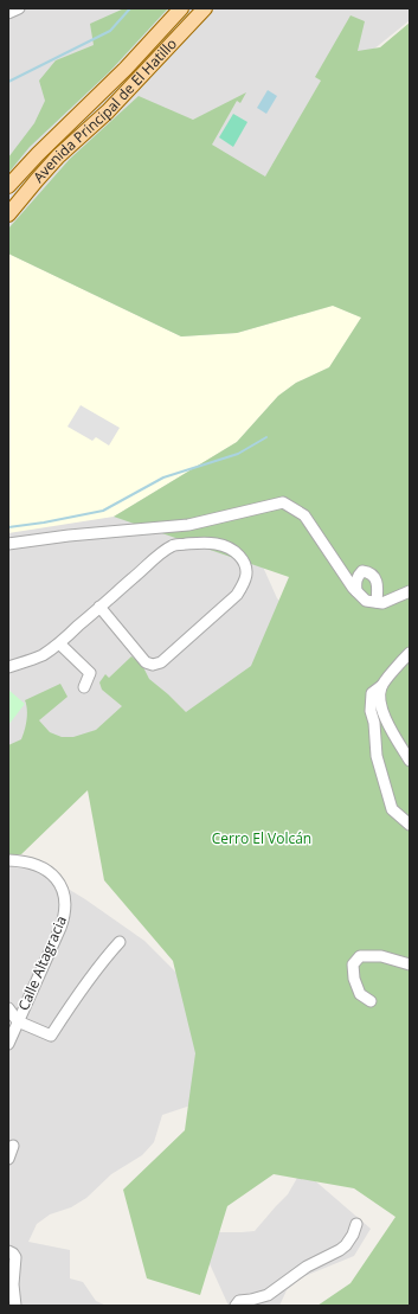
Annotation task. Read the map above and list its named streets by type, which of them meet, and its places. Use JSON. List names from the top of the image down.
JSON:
{
  "streets": {
    "main road": ["Avenida Principal de El Hatillo"],
    "street": ["Calle Altagracia"]
  },
  "parks": ["Cerro El Volcán"]
}
